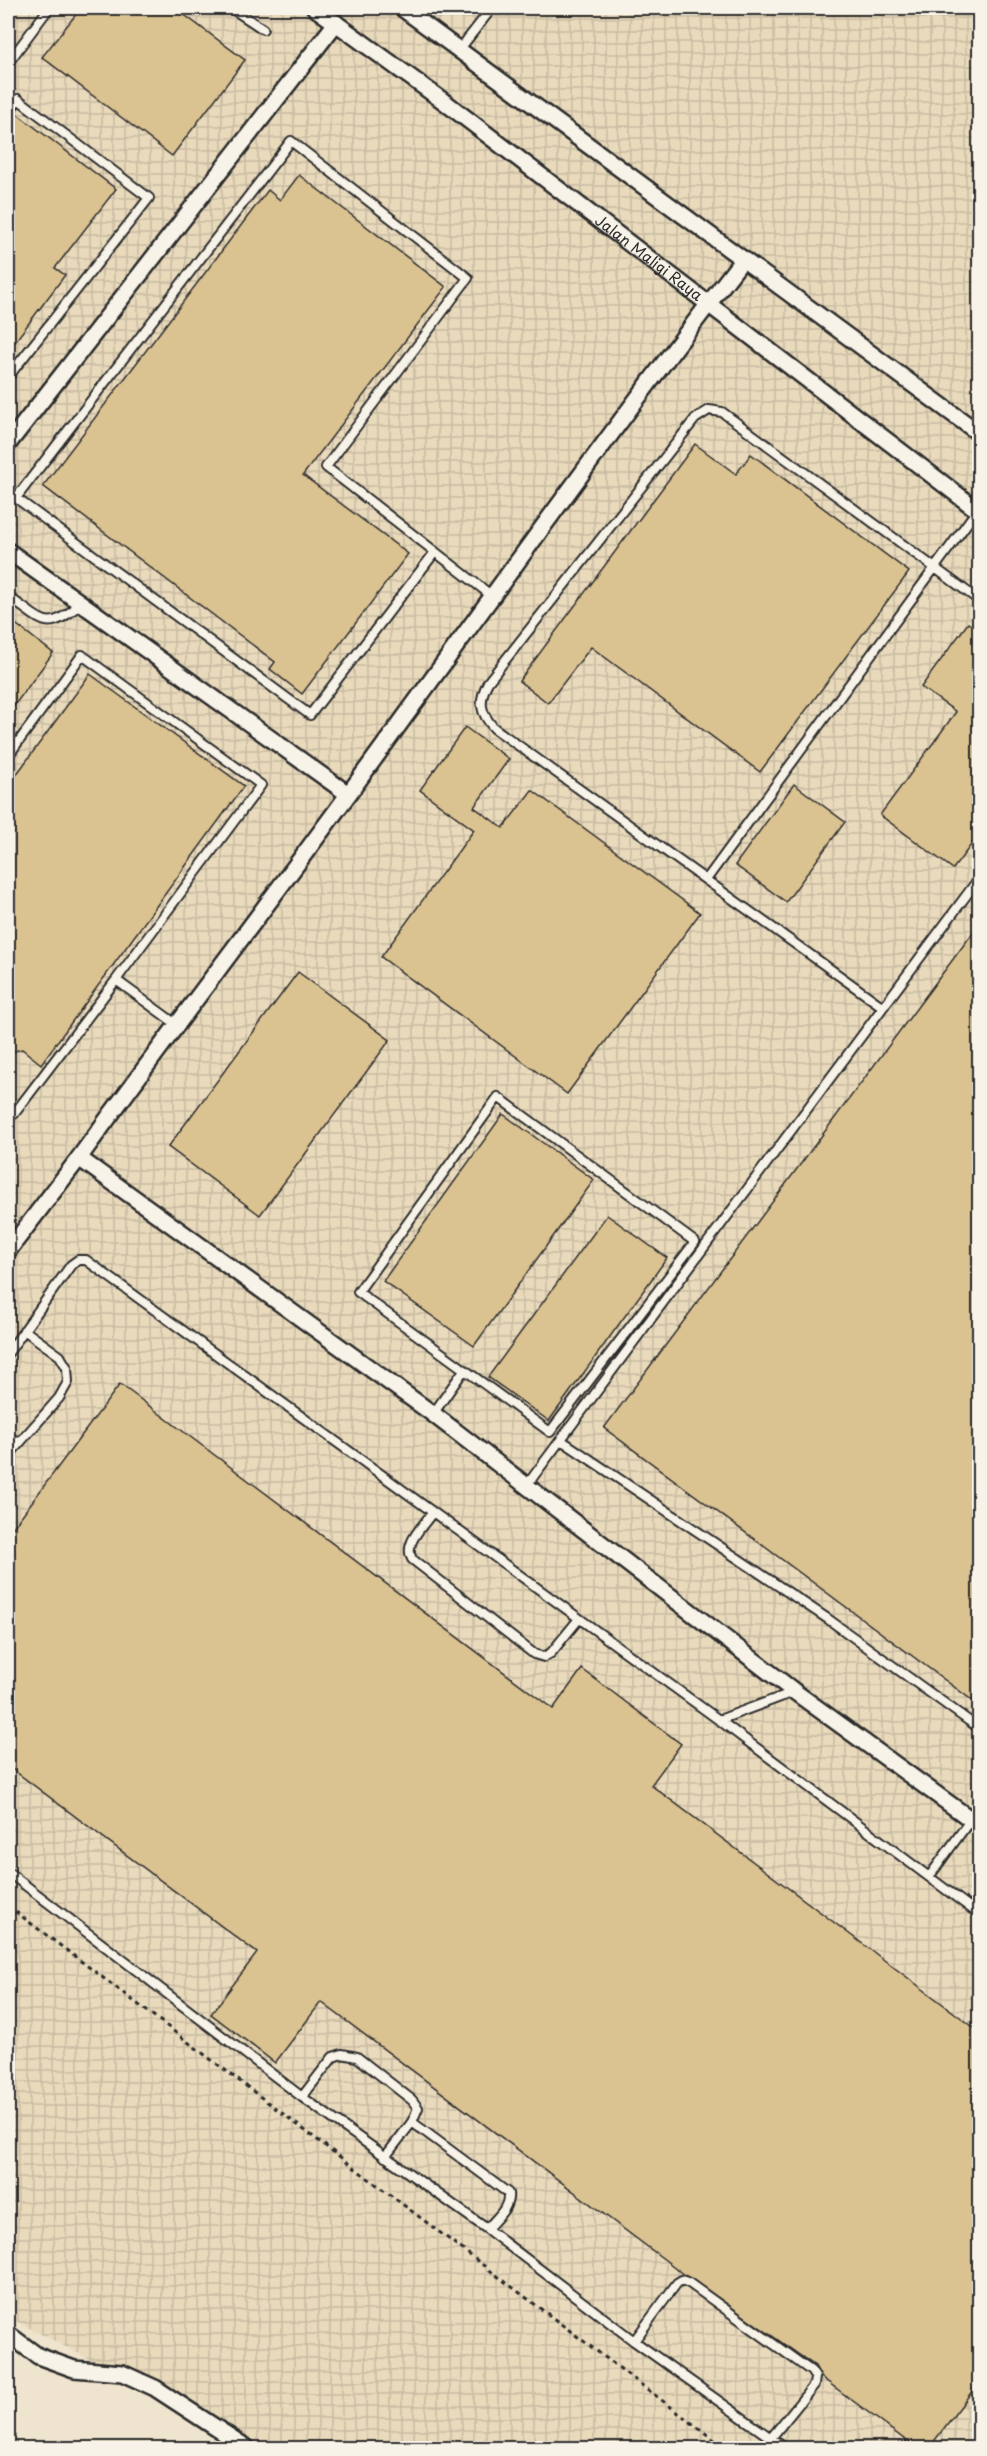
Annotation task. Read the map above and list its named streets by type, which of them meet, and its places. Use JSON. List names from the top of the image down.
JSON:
{
  "streets": {
    "street": ["Jalan Maligi Raya"]
  }
}
